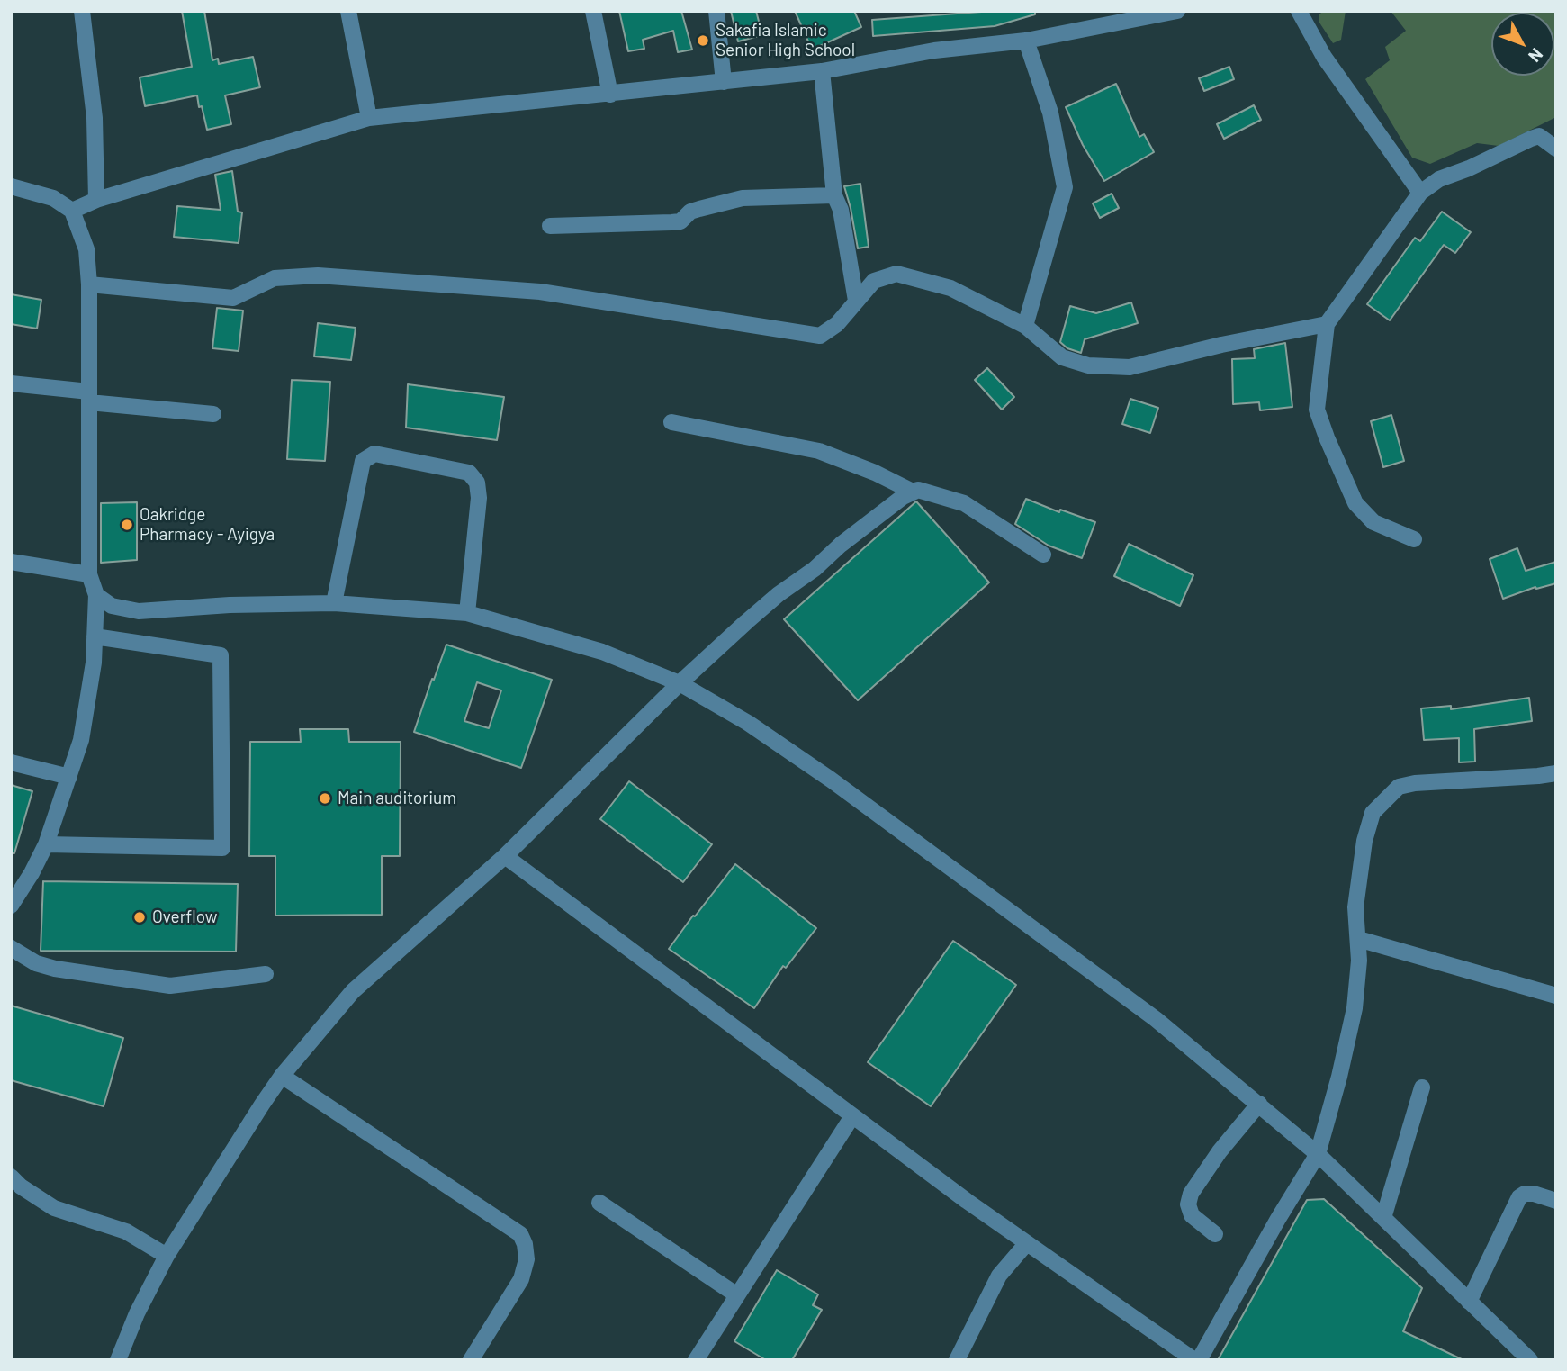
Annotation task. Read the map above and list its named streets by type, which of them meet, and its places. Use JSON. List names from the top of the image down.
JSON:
{
  "places": [
    "Sakafia Islamic Senior High School",
    "Oakridge Pharmacy - Ayigya",
    "Main auditorium",
    "Overflow"
  ],
  "north": "bottom right"
}
